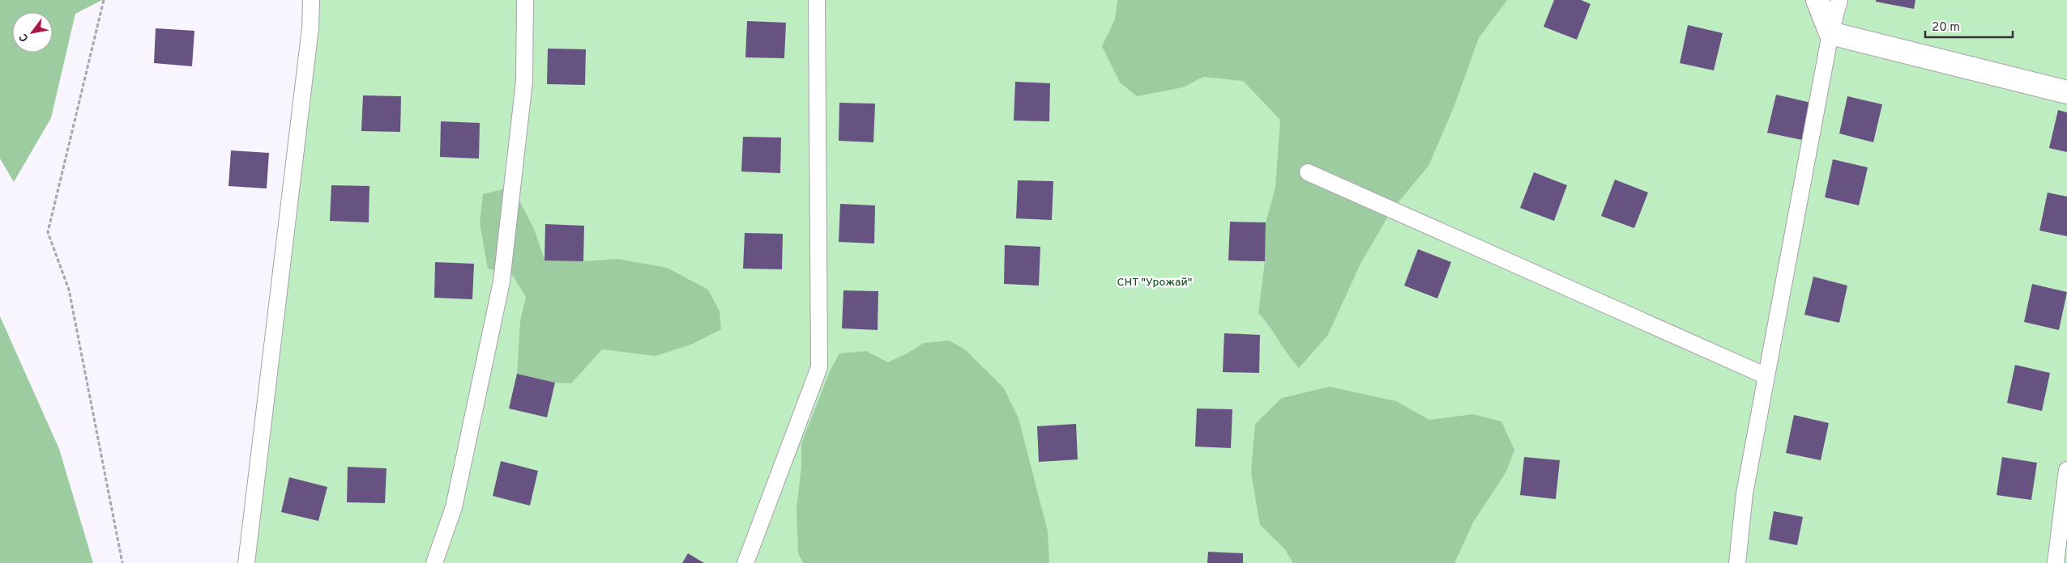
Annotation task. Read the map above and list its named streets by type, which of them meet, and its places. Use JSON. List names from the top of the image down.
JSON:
{
  "parks": ["СНТ \"Урожай\""],
  "scale_bar": "20 m",
  "north": "bottom left"
}
